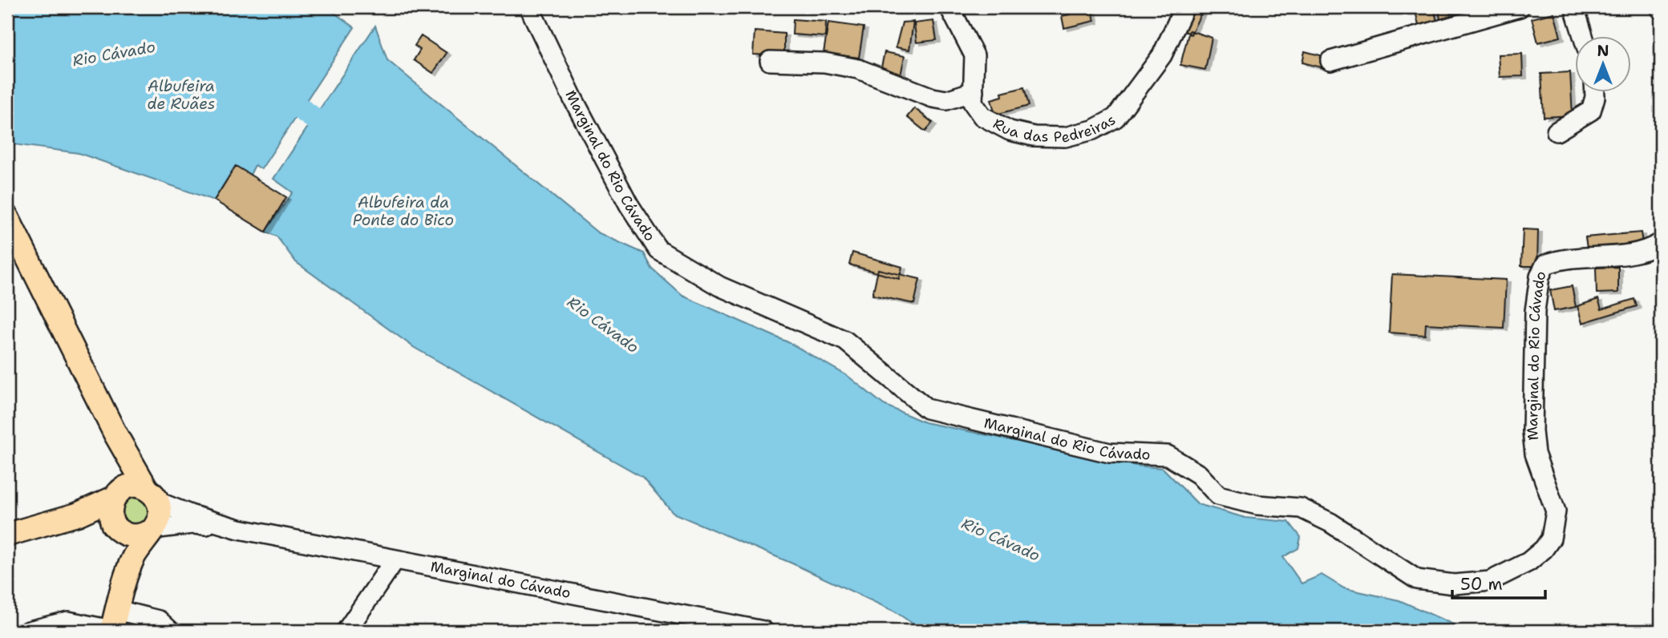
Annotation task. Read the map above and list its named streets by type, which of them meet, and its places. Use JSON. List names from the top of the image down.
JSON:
{
  "streets": {
    "street": ["Rua das Pedreiras", "Marginal do Rio Cávado", "Marginal do Cávado"]
  },
  "water": ["Rio Cávado", "Albufeira de Ruães", "Albufeira da Ponte do Bico"],
  "scale_bar": "50 m",
  "north": "top"
}
